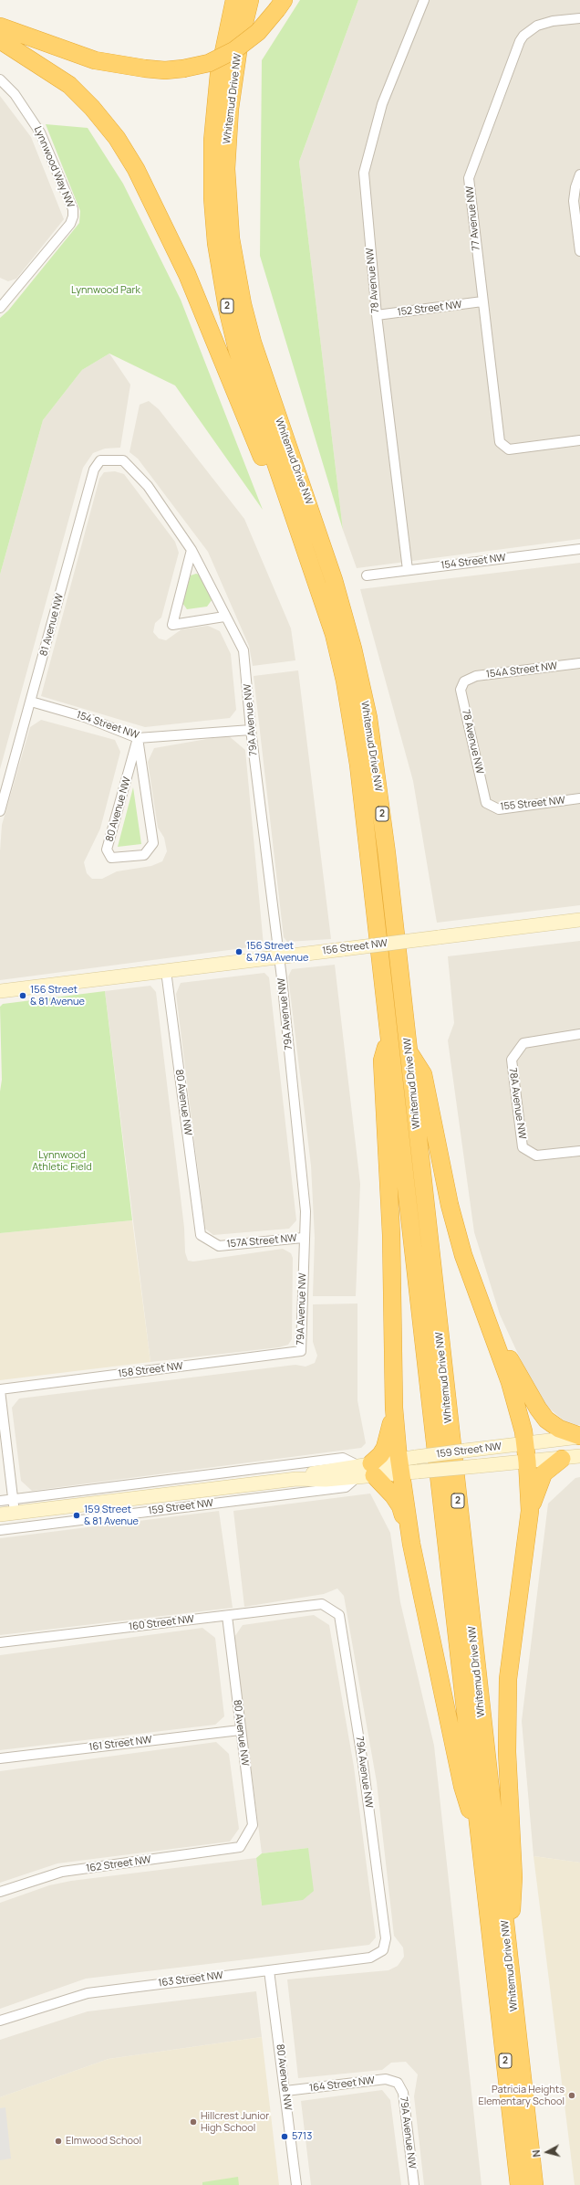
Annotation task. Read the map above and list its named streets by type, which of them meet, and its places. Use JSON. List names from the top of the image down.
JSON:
{
  "streets": {
    "highway": ["Whitemud Drive NW", "2"],
    "street": [
      "Lynnwood Way NW",
      "77 Avenue NW",
      "78 Avenue NW",
      "152 Street NW",
      "154 Street NW",
      "81 Avenue NW",
      "154A Street NW",
      "79A Avenue NW",
      "155 Street NW",
      "80 Avenue NW",
      "156 Street NW",
      "78A Avenue NW",
      "157A Street NW",
      "158 Street NW",
      "159 Street NW",
      "160 Street NW",
      "161 Street NW",
      "162 Street NW",
      "163 Street NW",
      "164 Street NW"
    ]
  },
  "crossings": [
    ["77 Avenue NW", "152 Street NW"],
    ["78 Avenue NW", "152 Street NW"],
    ["78 Avenue NW", "154 Street NW"],
    ["78 Avenue NW", "154A Street NW"],
    ["78 Avenue NW", "155 Street NW"],
    ["154 Street NW", "81 Avenue NW"],
    ["154 Street NW", "79A Avenue NW"],
    ["154 Street NW", "80 Avenue NW"],
    ["81 Avenue NW", "79A Avenue NW"],
    ["79A Avenue NW", "156 Street NW"],
    ["79A Avenue NW", "157A Street NW"],
    ["79A Avenue NW", "158 Street NW"],
    ["79A Avenue NW", "160 Street NW"],
    ["79A Avenue NW", "163 Street NW"],
    ["79A Avenue NW", "164 Street NW"],
    ["80 Avenue NW", "156 Street NW"],
    ["80 Avenue NW", "157A Street NW"],
    ["80 Avenue NW", "160 Street NW"],
    ["80 Avenue NW", "161 Street NW"],
    ["80 Avenue NW", "162 Street NW"],
    ["80 Avenue NW", "163 Street NW"],
    ["80 Avenue NW", "164 Street NW"]
  ],
  "parks": ["Lynnwood Park", "Lynnwood Athletic Field"],
  "places": [
    "156 Street & 79A Avenue",
    "156 Street & 81 Avenue",
    "159 Street & 81 Avenue",
    "Patricia Heights Elementary School",
    "Hillcrest Junior High School",
    "5713",
    "Elmwood School"
  ],
  "north": "left"
}
